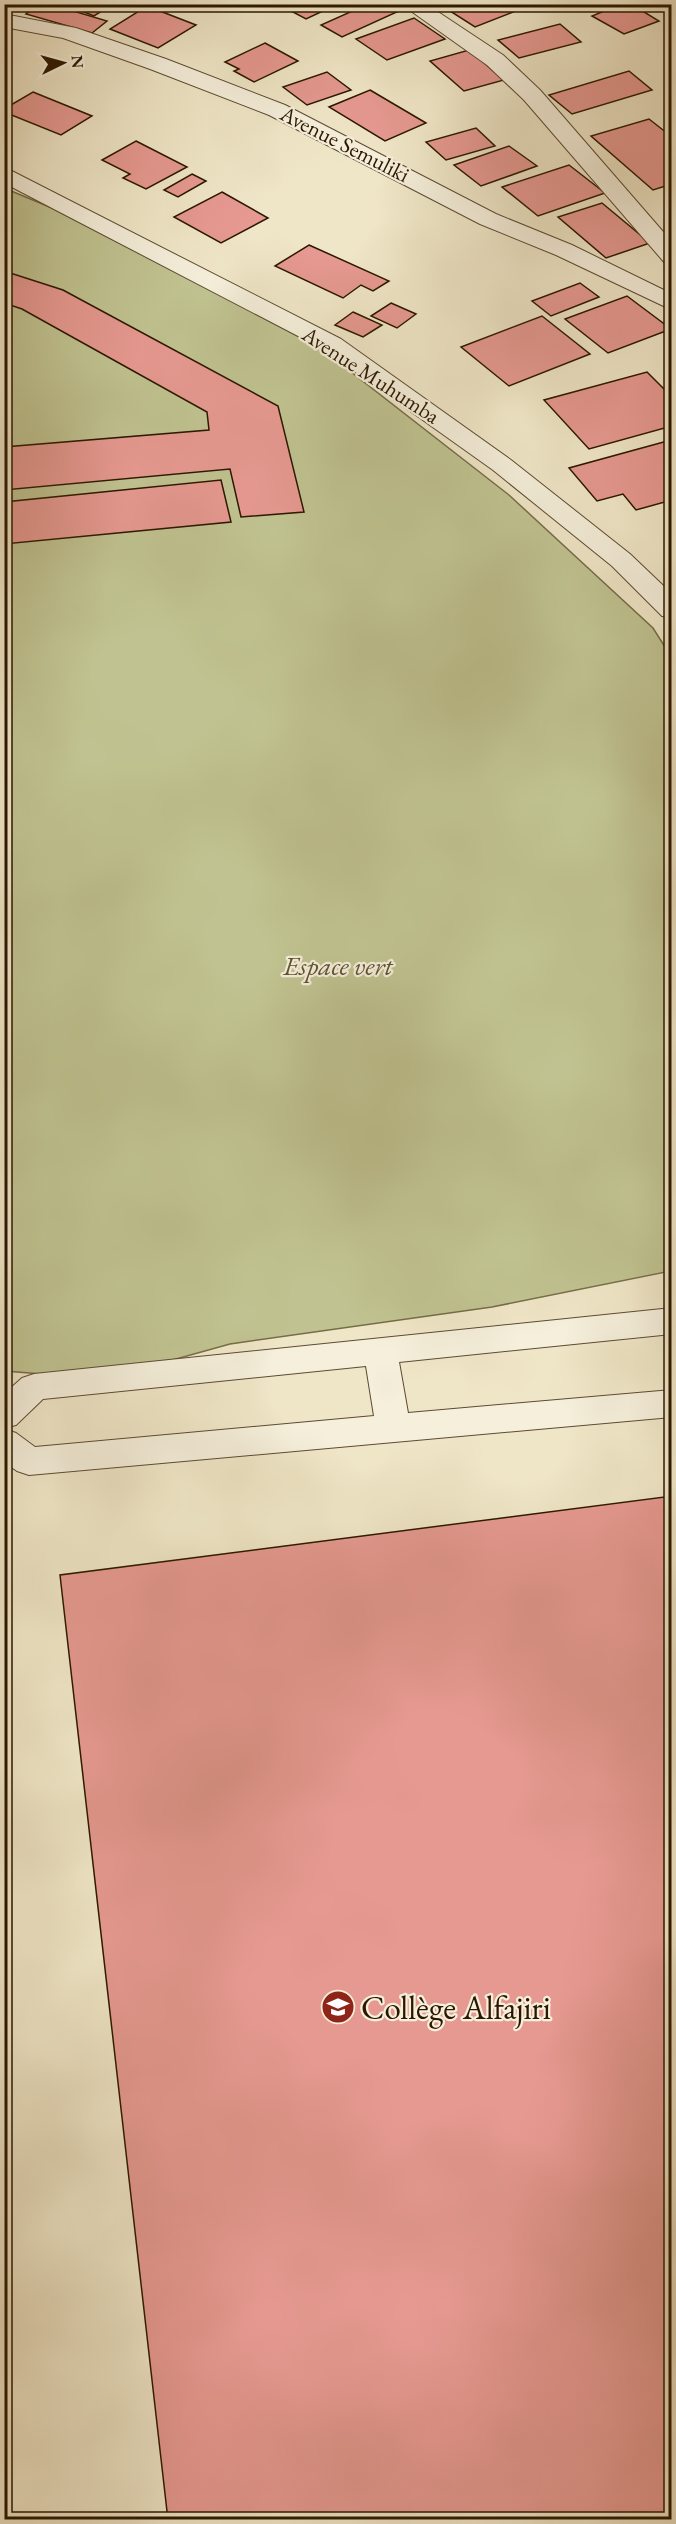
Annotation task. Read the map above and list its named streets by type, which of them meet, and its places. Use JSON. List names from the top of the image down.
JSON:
{
  "streets": {
    "street": ["Avenue Semuliki", "Avenue Muhumba"]
  },
  "parks": ["Espace vert"],
  "places": {
    "school or university": ["Collège Alfajiri"]
  },
  "north": "right"
}
